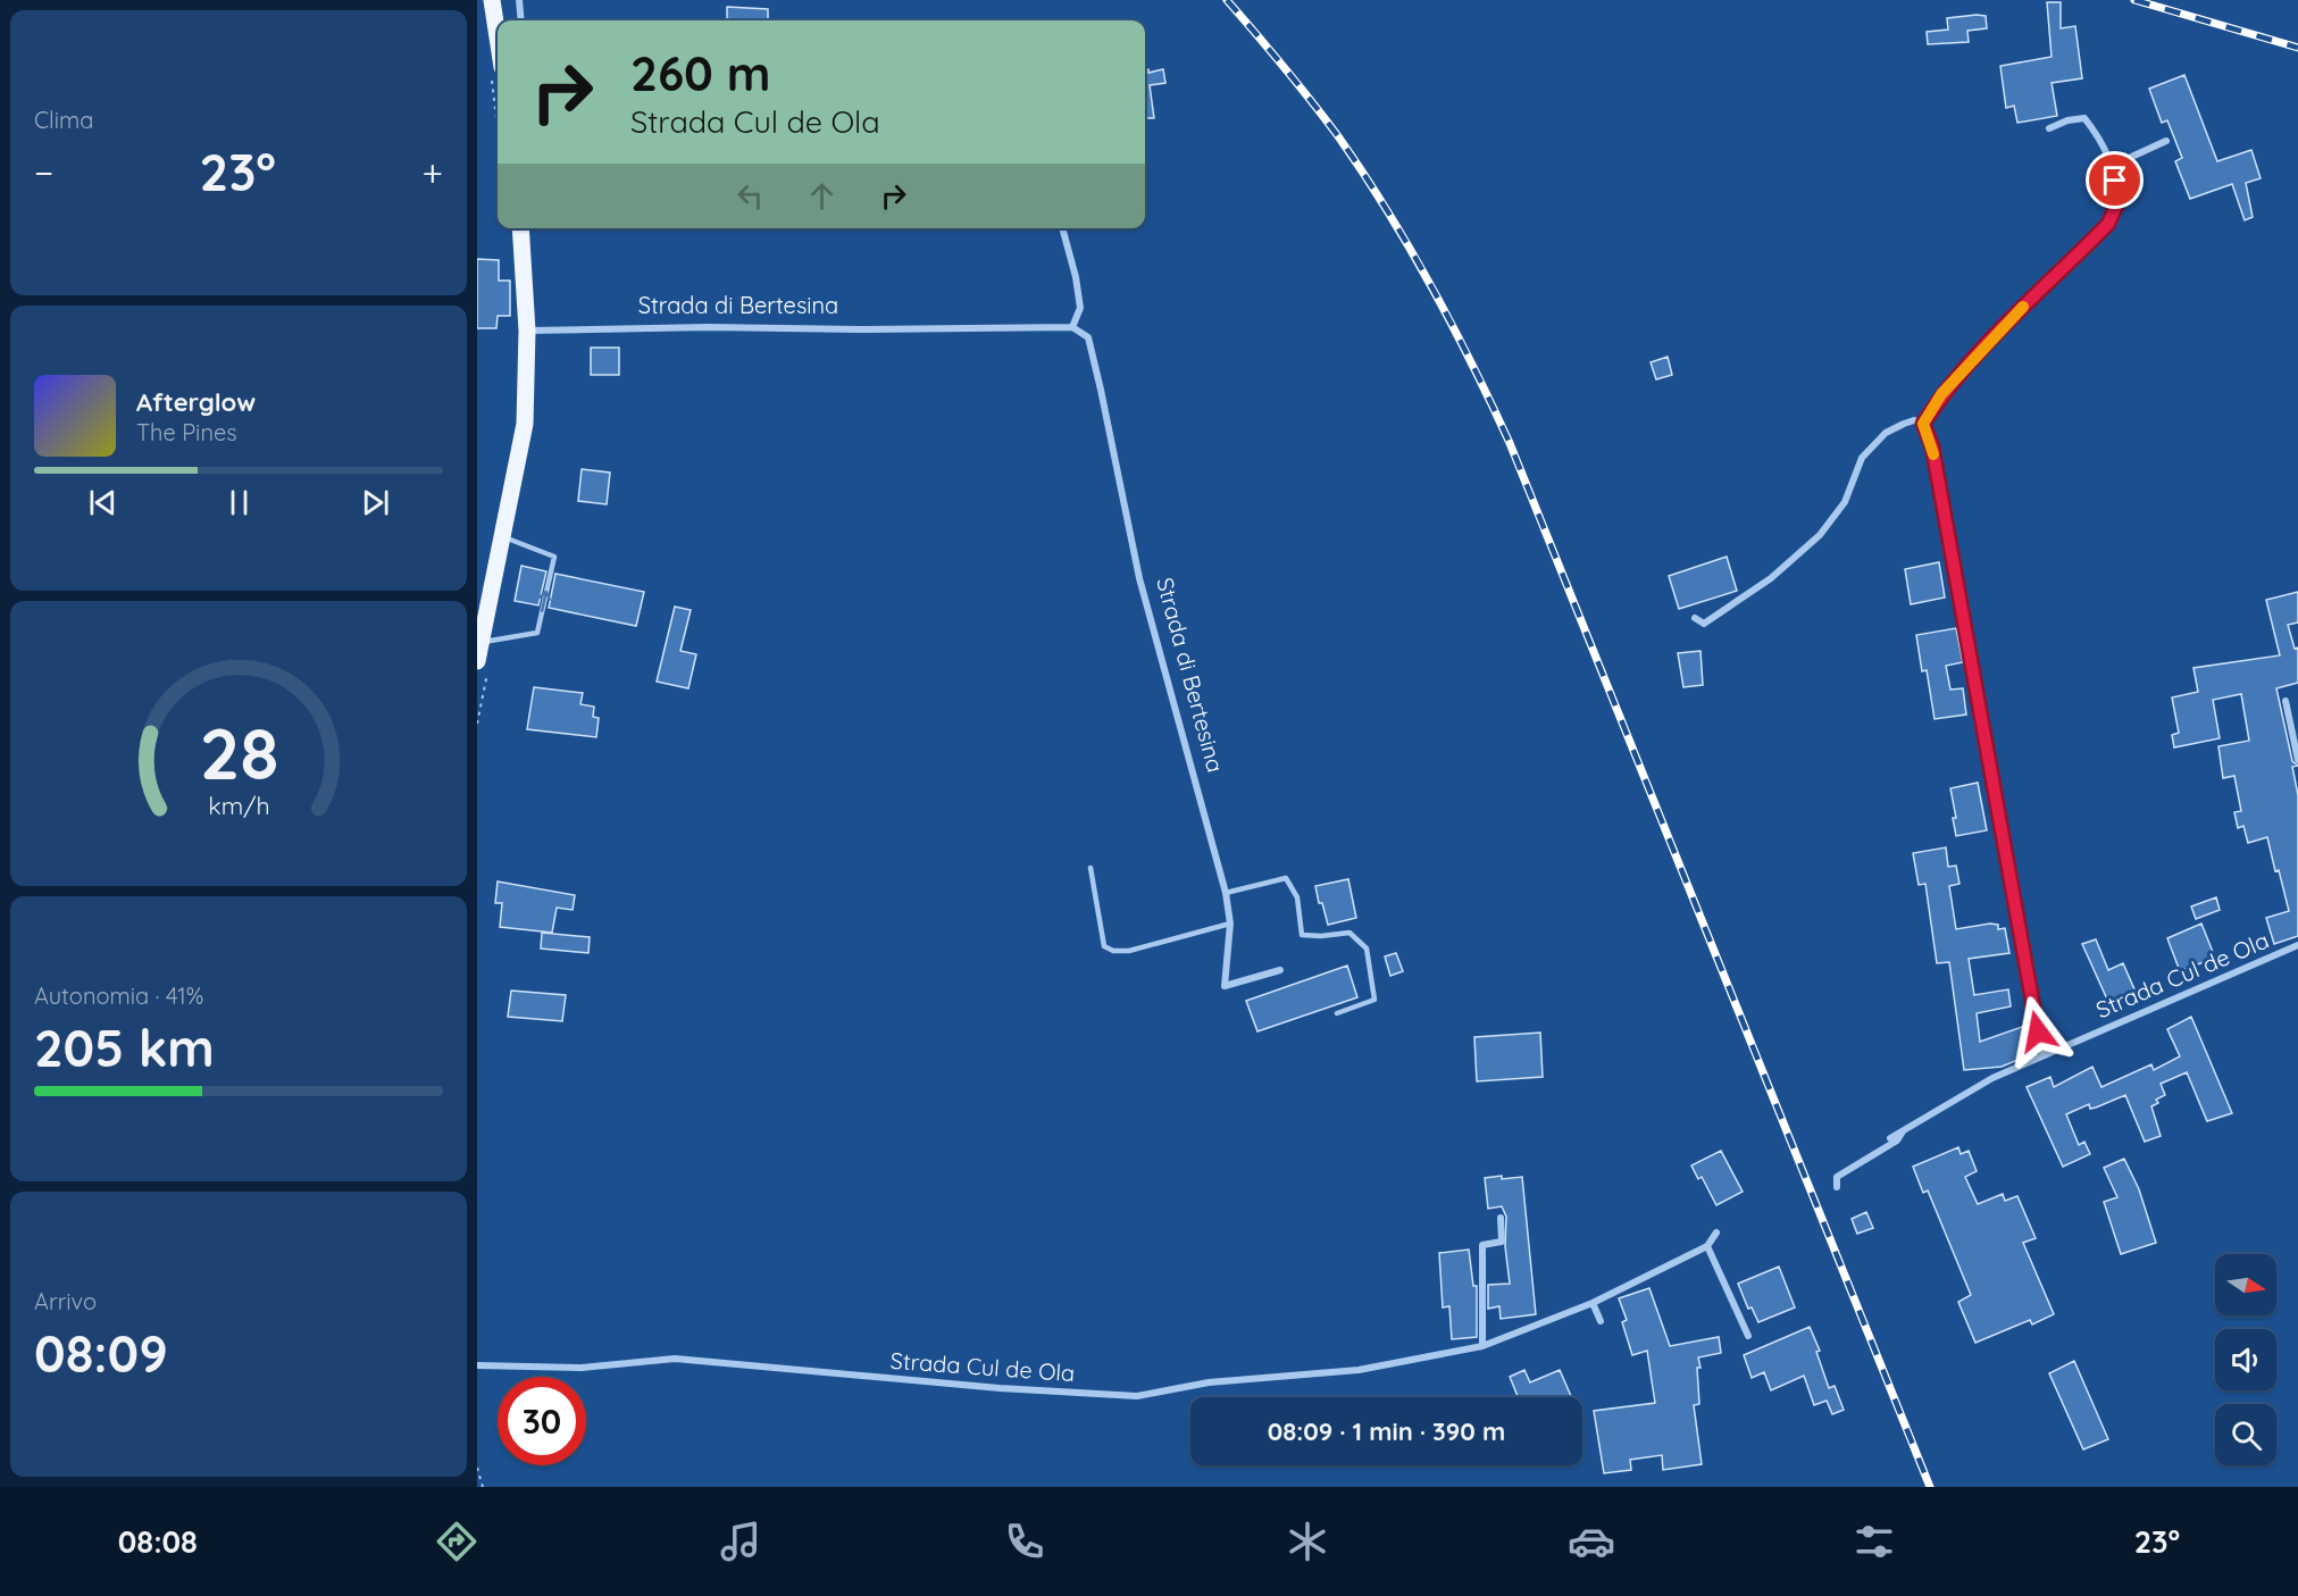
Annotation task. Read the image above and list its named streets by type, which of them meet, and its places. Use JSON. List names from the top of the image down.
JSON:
{
  "streets": {
    "street": ["Strada di Bertesina", "Strada Cul de Ola"]
  },
  "north": "right",
  "page": {
    "tile": [
      "Clima",
      ["Autonomia · 41%", "205 km"],
      ["Arrivo", "08:09"]
    ],
    "turn": ["260 m", "Strada Cul de Ola"],
    "heat": ["−", "23°", "+"],
    "song": ["Afterglow", "The Pines"],
    "limit": "30",
    "trip": "08:09 · 1 min · 390 m",
    "tabs": ["08:08", "23°"],
    "gauge": ["28", "km/h"]
  }
}
